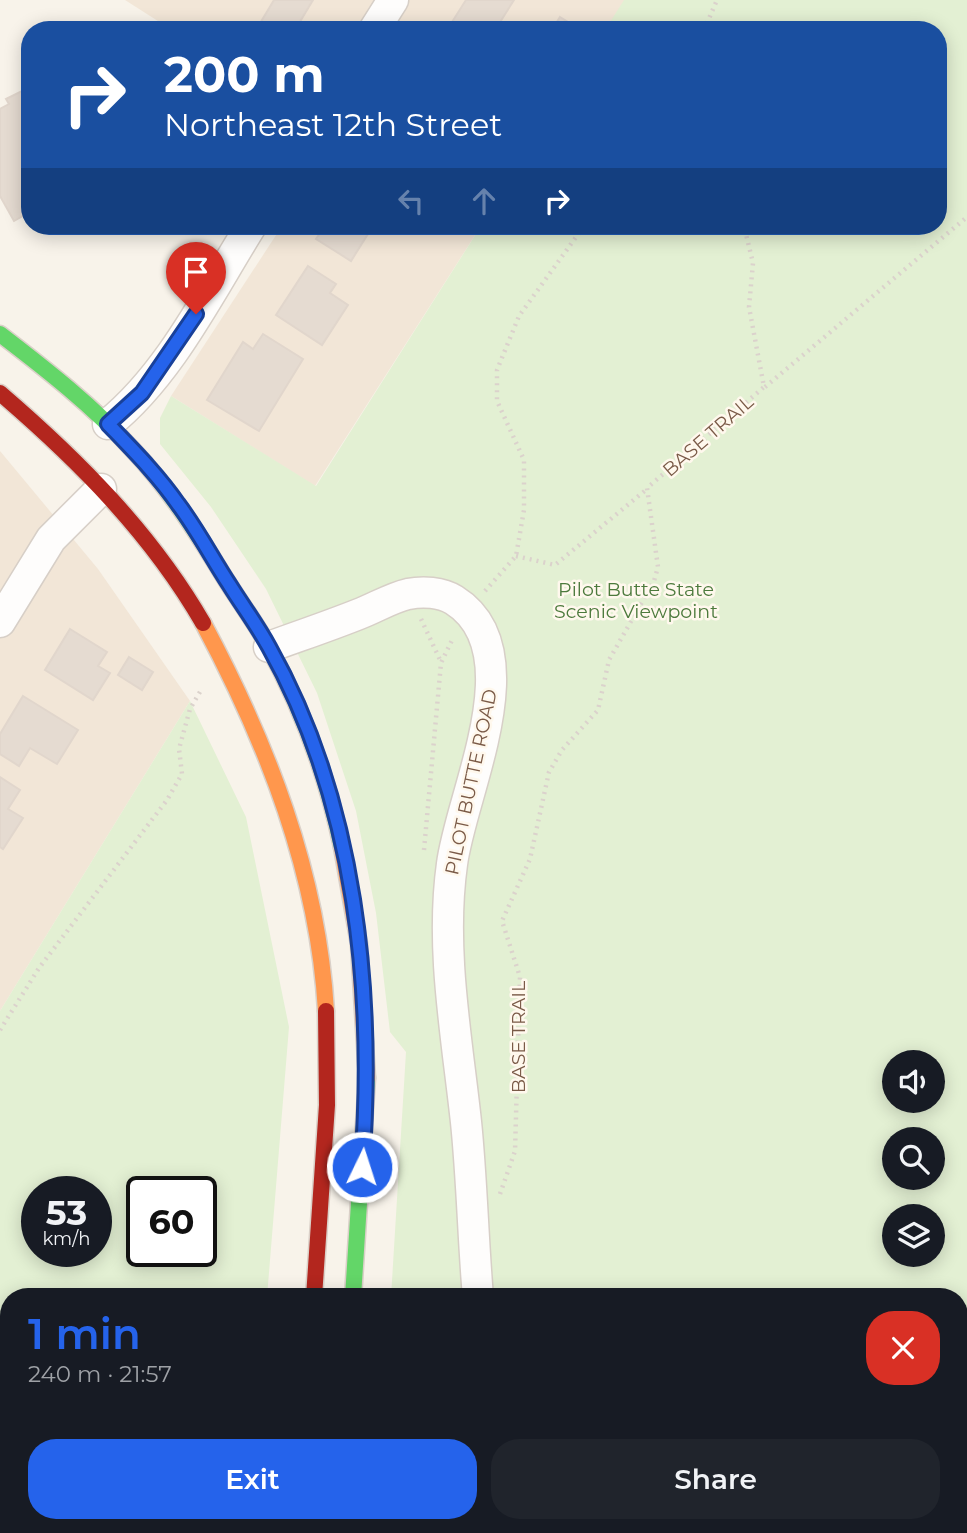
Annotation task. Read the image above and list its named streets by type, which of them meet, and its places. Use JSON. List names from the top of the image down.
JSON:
{
  "streets": {
    "street": ["PILOT BUTTE ROAD"],
    "path": ["BASE TRAIL"]
  },
  "parks": ["Pilot Butte State Scenic Viewpoint"],
  "page": {
    "turn": ["200 m", "Northeast 12th Street"],
    "speed": "53 km/h",
    "limit": "60",
    "heading": ["1 min", "240 m · 21:57"],
    "buttons": ["Exit", "Share"]
  }
}
